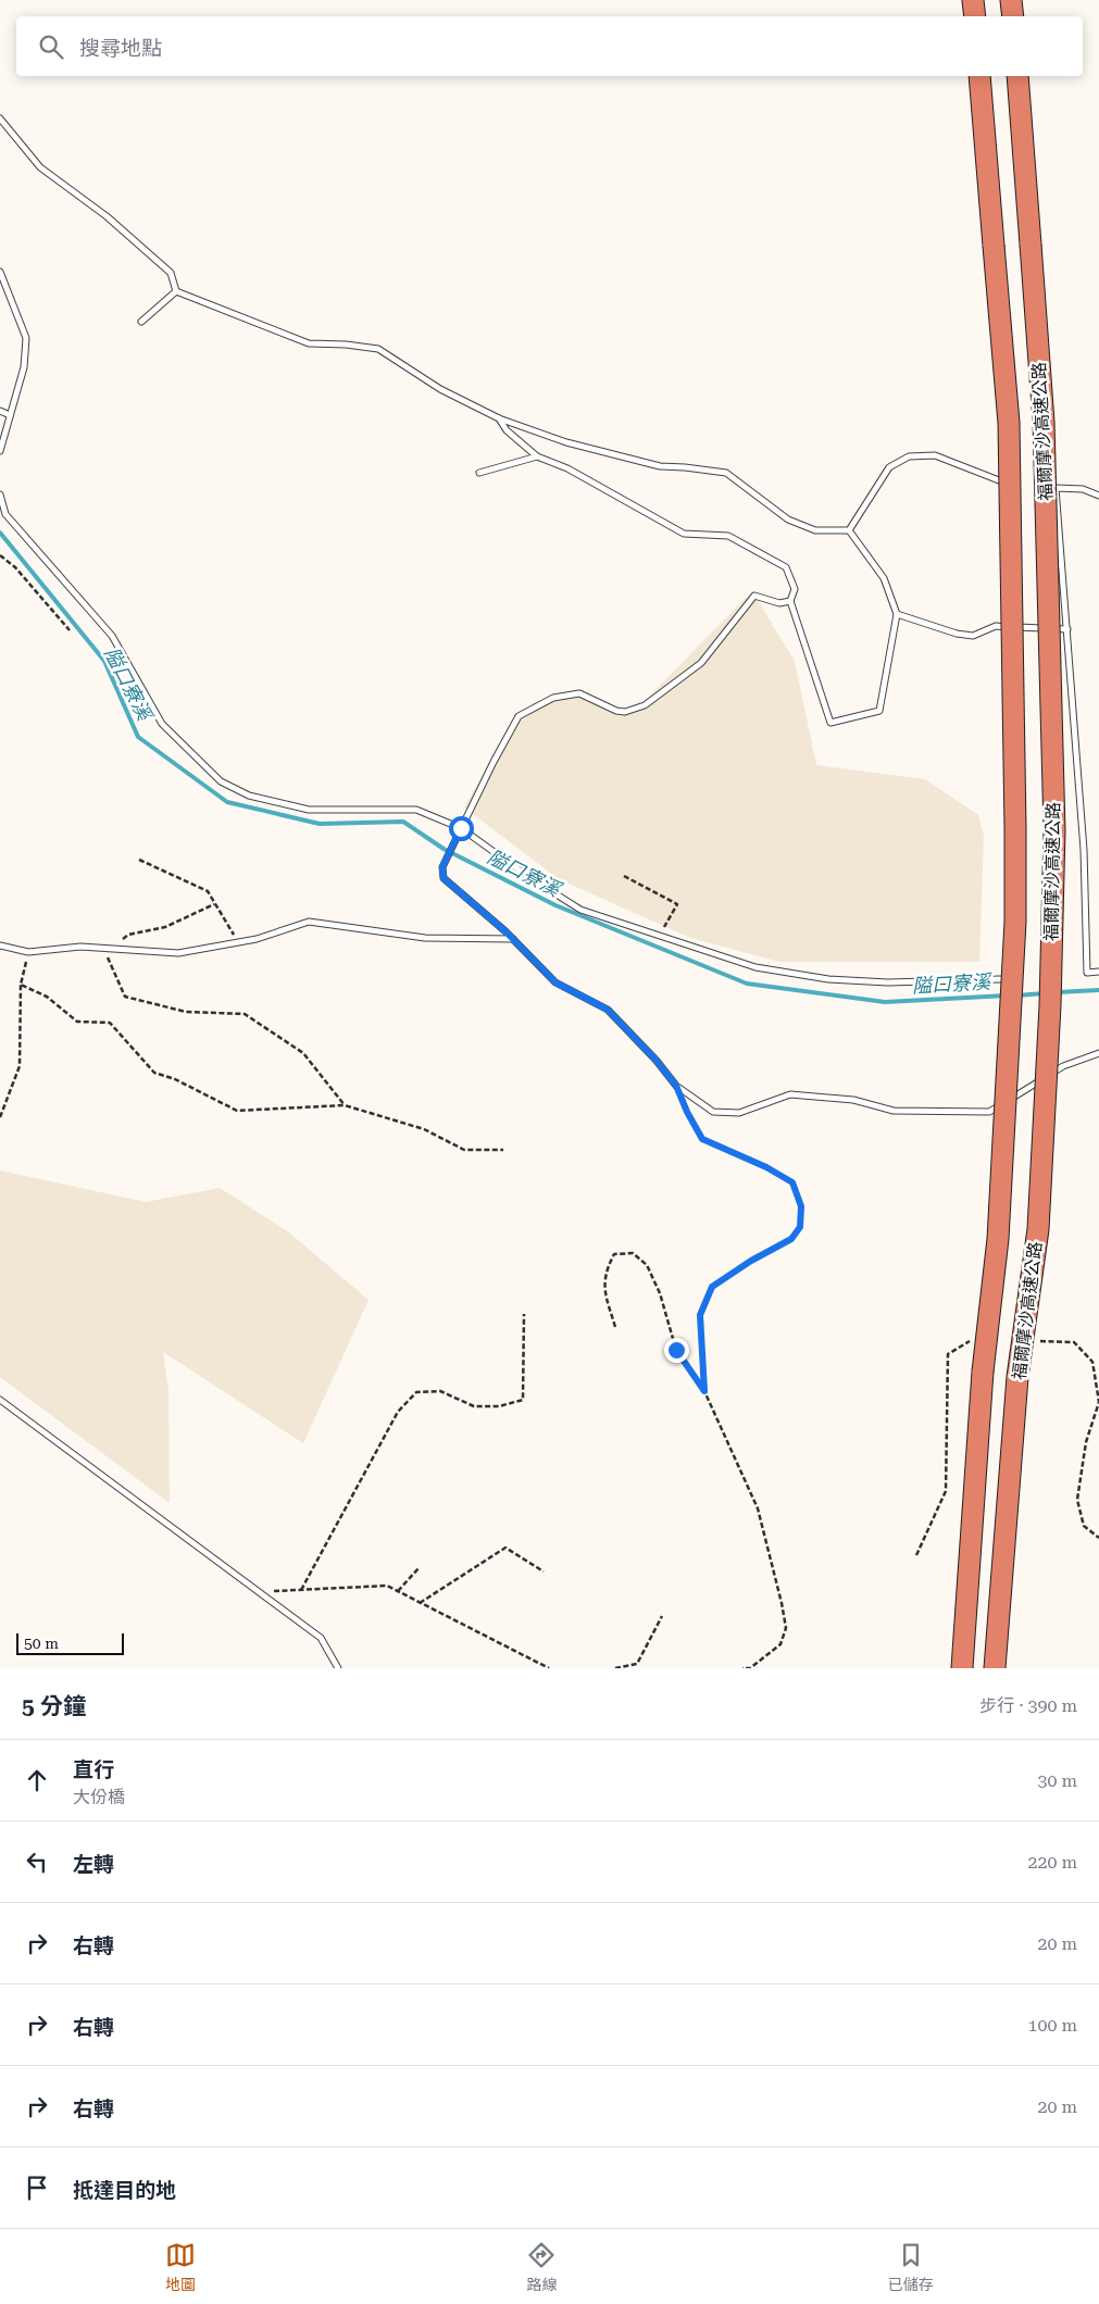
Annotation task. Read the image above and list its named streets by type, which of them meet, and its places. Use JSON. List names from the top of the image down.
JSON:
{
  "streets": {
    "highway": ["福爾摩沙高速公路"]
  },
  "water": ["隘口寮溪"],
  "scale_bar": "50 m",
  "page": {
    "search": "搜尋地點",
    "scale": "50 m",
    "heading": ["5 分鐘", "步行 · 390 m"],
    "list": [
      ["直行", "大份橋", "30 m"],
      ["左轉", "220 m"],
      ["右轉", "20 m"],
      ["右轉", "100 m"],
      ["右轉", "20 m"],
      "抵達目的地"
    ],
    "nav": ["地圖", "路線", "已儲存"]
  }
}
